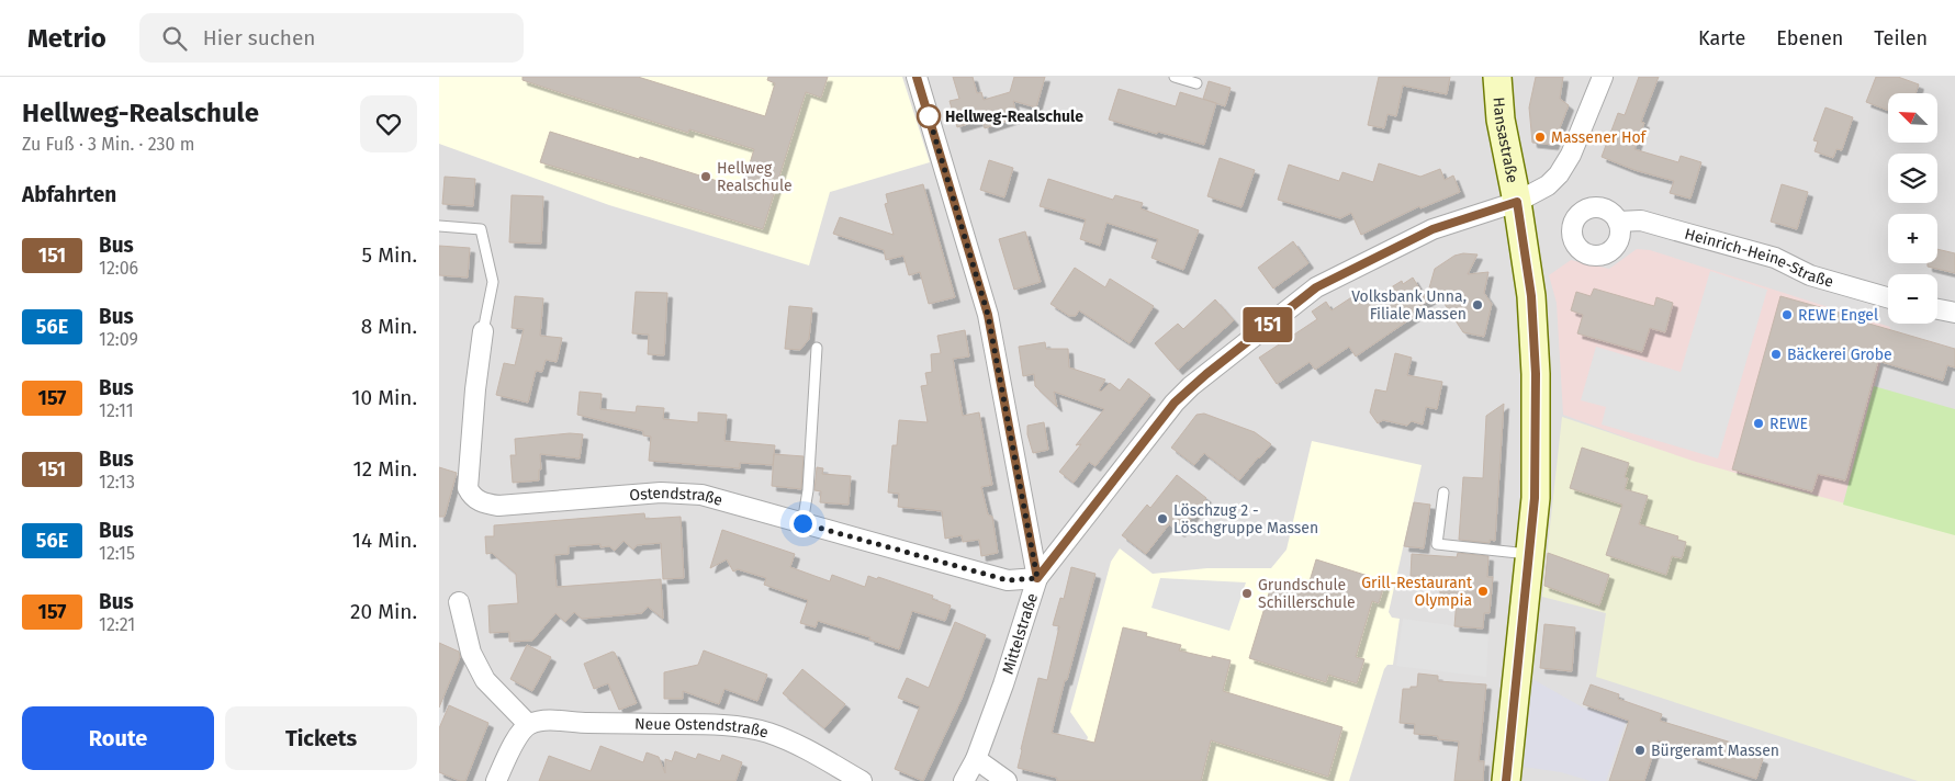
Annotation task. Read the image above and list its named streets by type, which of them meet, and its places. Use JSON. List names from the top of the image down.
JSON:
{
  "streets": {
    "main road": ["Hansastraße"],
    "street": [
      "Heinrich-Heine-Straße",
      "Ostendstraße",
      "Mittelstraße",
      "Neue Ostendstraße"
    ]
  },
  "crossings": [
    ["Hansastraße", "Mittelstraße"],
    ["Ostendstraße", "Mittelstraße"]
  ],
  "places": [
    "Hellweg-Realschule",
    "Massener Hof",
    "Hellweg Realschule",
    "Volksbank Unna, Filiale Massen",
    "REWE Engel",
    "Bäckerei Grobe",
    "REWE",
    "Löschzug 2 - Löschgruppe Massen",
    "Grill-Restaurant Olympia",
    "Grundschule Schillerschule",
    "Bürgeramt Massen"
  ],
  "lines": ["bus line 151"],
  "north": "top left",
  "page": {
    "header": "Metrio",
    "search": "Hier suchen",
    "nav": ["Karte", "Ebenen", "Teilen"],
    "heading": [
      ["Hellweg-Realschule", "Zu Fuß · 3 Min. · 230 m"],
      "Abfahrten"
    ],
    "on_map": "151",
    "map_buttons": ["+", "−"],
    "list": [
      {
        "mark": "151",
        "name": "Bus",
        "note": "12:06",
        "value": "5 Min."
      },
      {
        "mark": "56E",
        "name": "Bus",
        "note": "12:09",
        "value": "8 Min."
      },
      {
        "mark": "157",
        "name": "Bus",
        "note": "12:11",
        "value": "10 Min."
      },
      {
        "mark": "151",
        "name": "Bus",
        "note": "12:13",
        "value": "12 Min."
      },
      {
        "mark": "56E",
        "name": "Bus",
        "note": "12:15",
        "value": "14 Min."
      },
      {
        "mark": "157",
        "name": "Bus",
        "note": "12:21",
        "value": "20 Min."
      }
    ],
    "buttons": ["Route", "Tickets"]
  }
}
